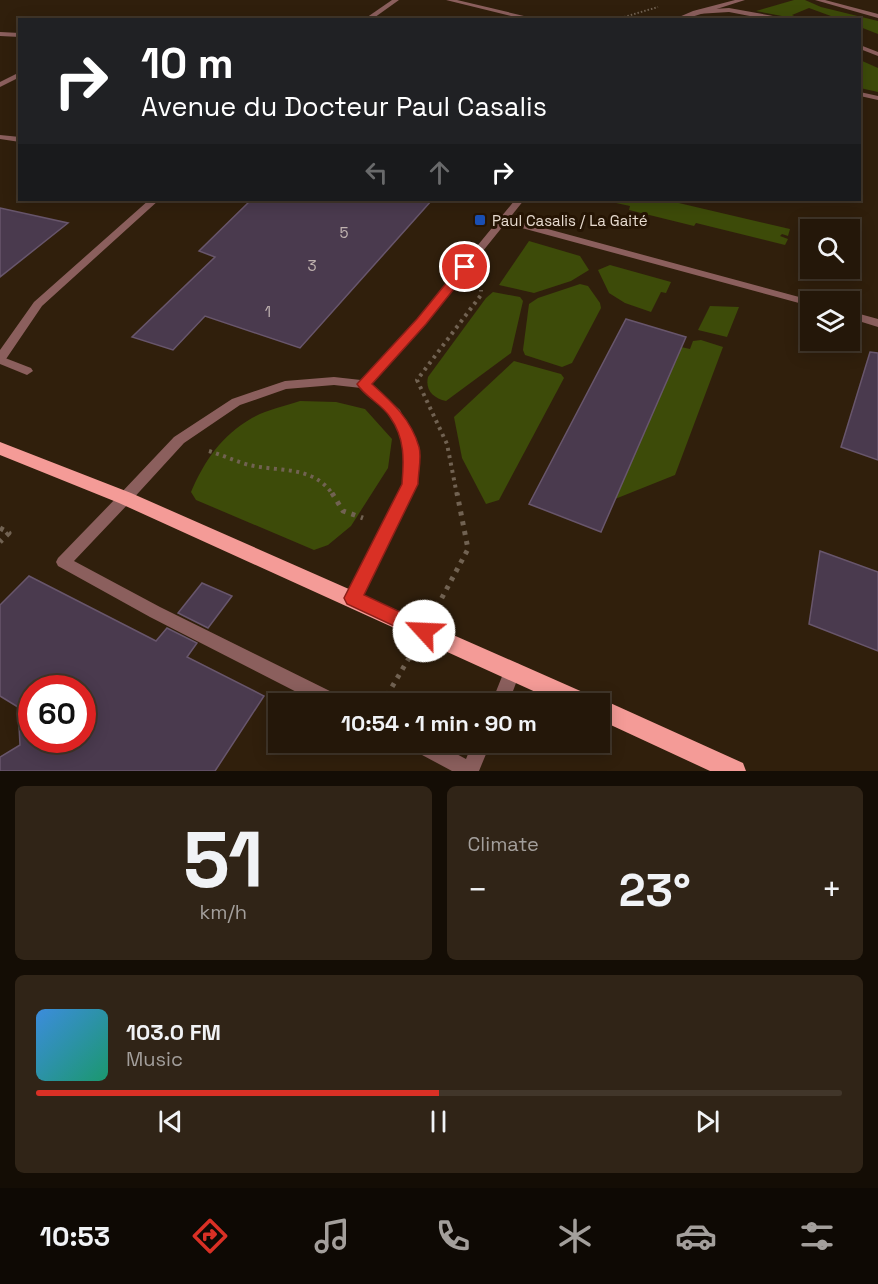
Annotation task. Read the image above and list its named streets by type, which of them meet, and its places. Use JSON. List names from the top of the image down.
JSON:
{
  "places": {
    "transit": ["Paul Casalis / La Gaité"]
  },
  "house_numbers": ["5", "3", "1"],
  "page": {
    "turn": ["10 m", "Avenue du Docteur Paul Casalis"],
    "limit": "60",
    "trip": "10:54 · 1 min · 90 m",
    "tile": [
      ["51", "km/h"],
      "Climate"
    ],
    "heat": ["−", "23°", "+"],
    "song": ["103.0 FM", "Music"],
    "tabs": "10:53"
  }
}
